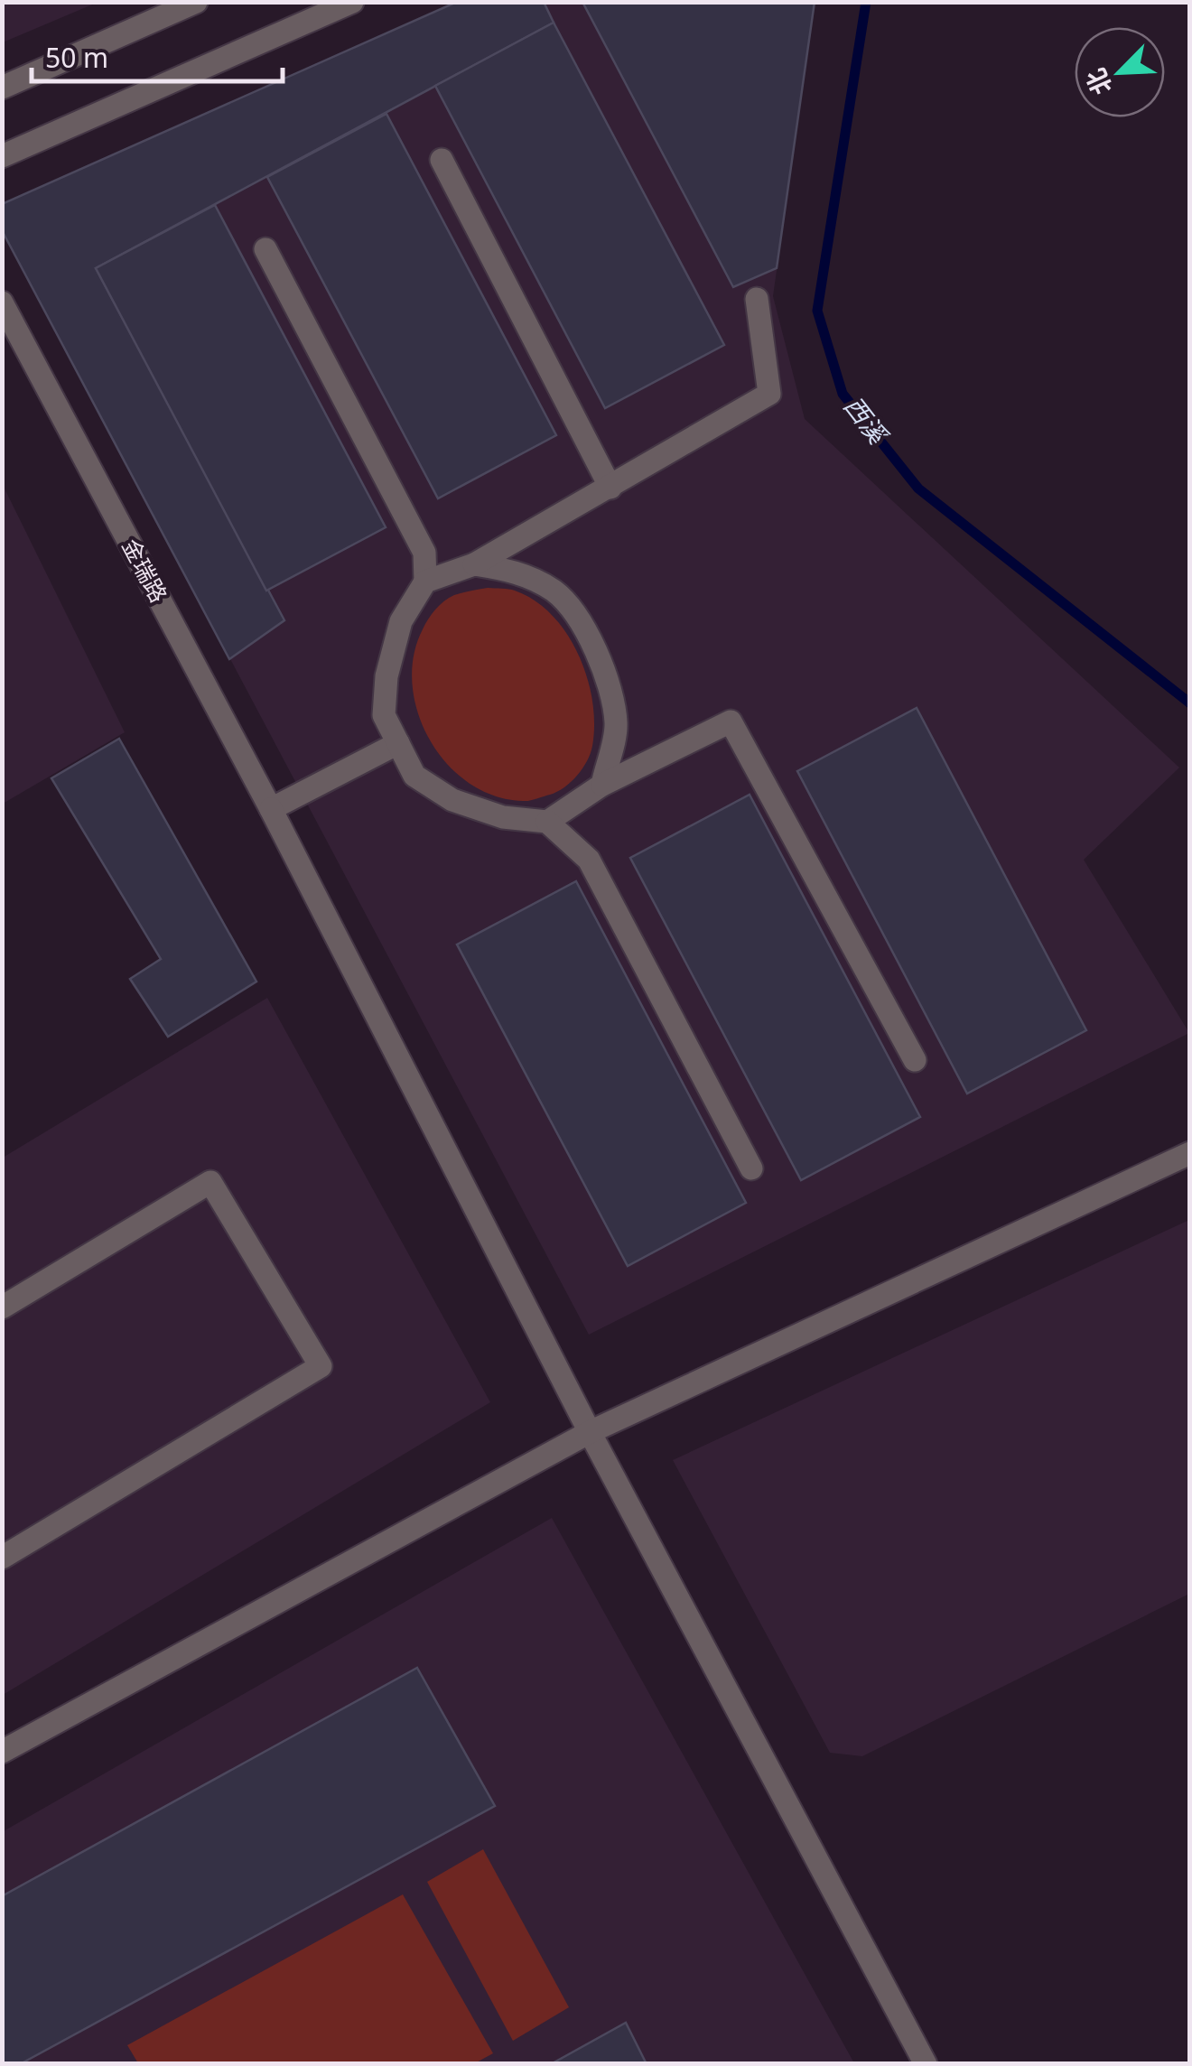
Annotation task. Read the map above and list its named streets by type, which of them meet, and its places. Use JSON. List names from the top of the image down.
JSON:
{
  "streets": {
    "street": ["金瑞路"]
  },
  "water": ["西溪"],
  "scale_bar": "50 m",
  "north": "bottom left"
}
